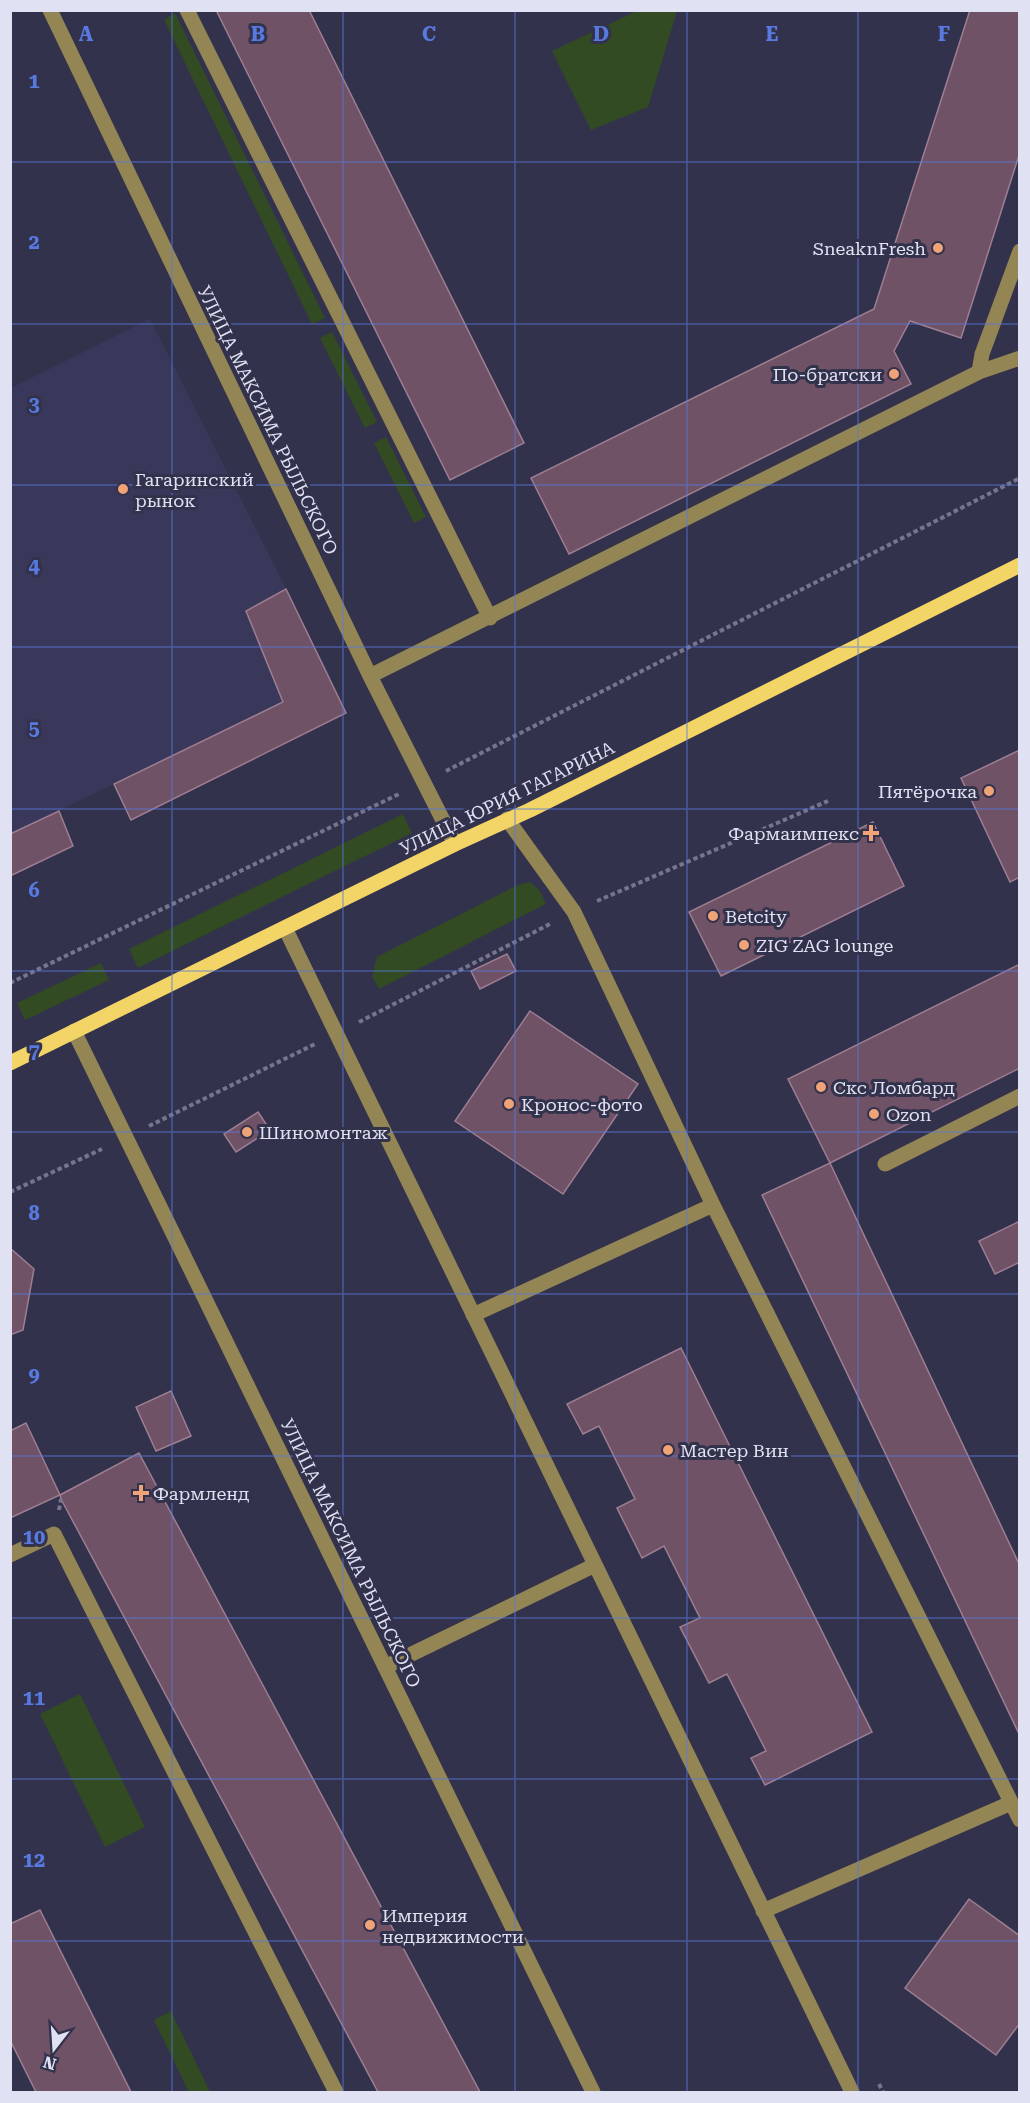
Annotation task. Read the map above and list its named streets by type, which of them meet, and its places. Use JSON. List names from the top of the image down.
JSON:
{
  "streets": {
    "main road": ["УЛИЦА ЮРИЯ ГАГАРИНА"],
    "street": ["УЛИЦА МАКСИМА РЫЛЬСКОГО"]
  },
  "crossings": [
    ["УЛИЦА МАКСИМА РЫЛЬСКОГО", "УЛИЦА ЮРИЯ ГАГАРИНА"]
  ],
  "places": {
    "other": [
      "SneaknFresh",
      "По-братски",
      "Гагаринский рынок",
      "Пятёрочка",
      "Betcity",
      "ZIG ZAG lounge",
      "Скс Ломбард",
      "Кронос-фото",
      "Ozon",
      "Шиномонтаж",
      "Мастер Вин",
      "Империя недвижимости"
    ],
    "health": ["Фармаимпекс", "Фармленд"]
  },
  "north": "bottom",
  "grid": {
    "columns": [
      "A",
      "B",
      "C",
      "D",
      "E",
      "F"
    ],
    "rows": [
      "1",
      "2",
      "3",
      "4",
      "5",
      "6",
      "7",
      "8",
      "9",
      "10",
      "11",
      "12"
    ]
  }
}
